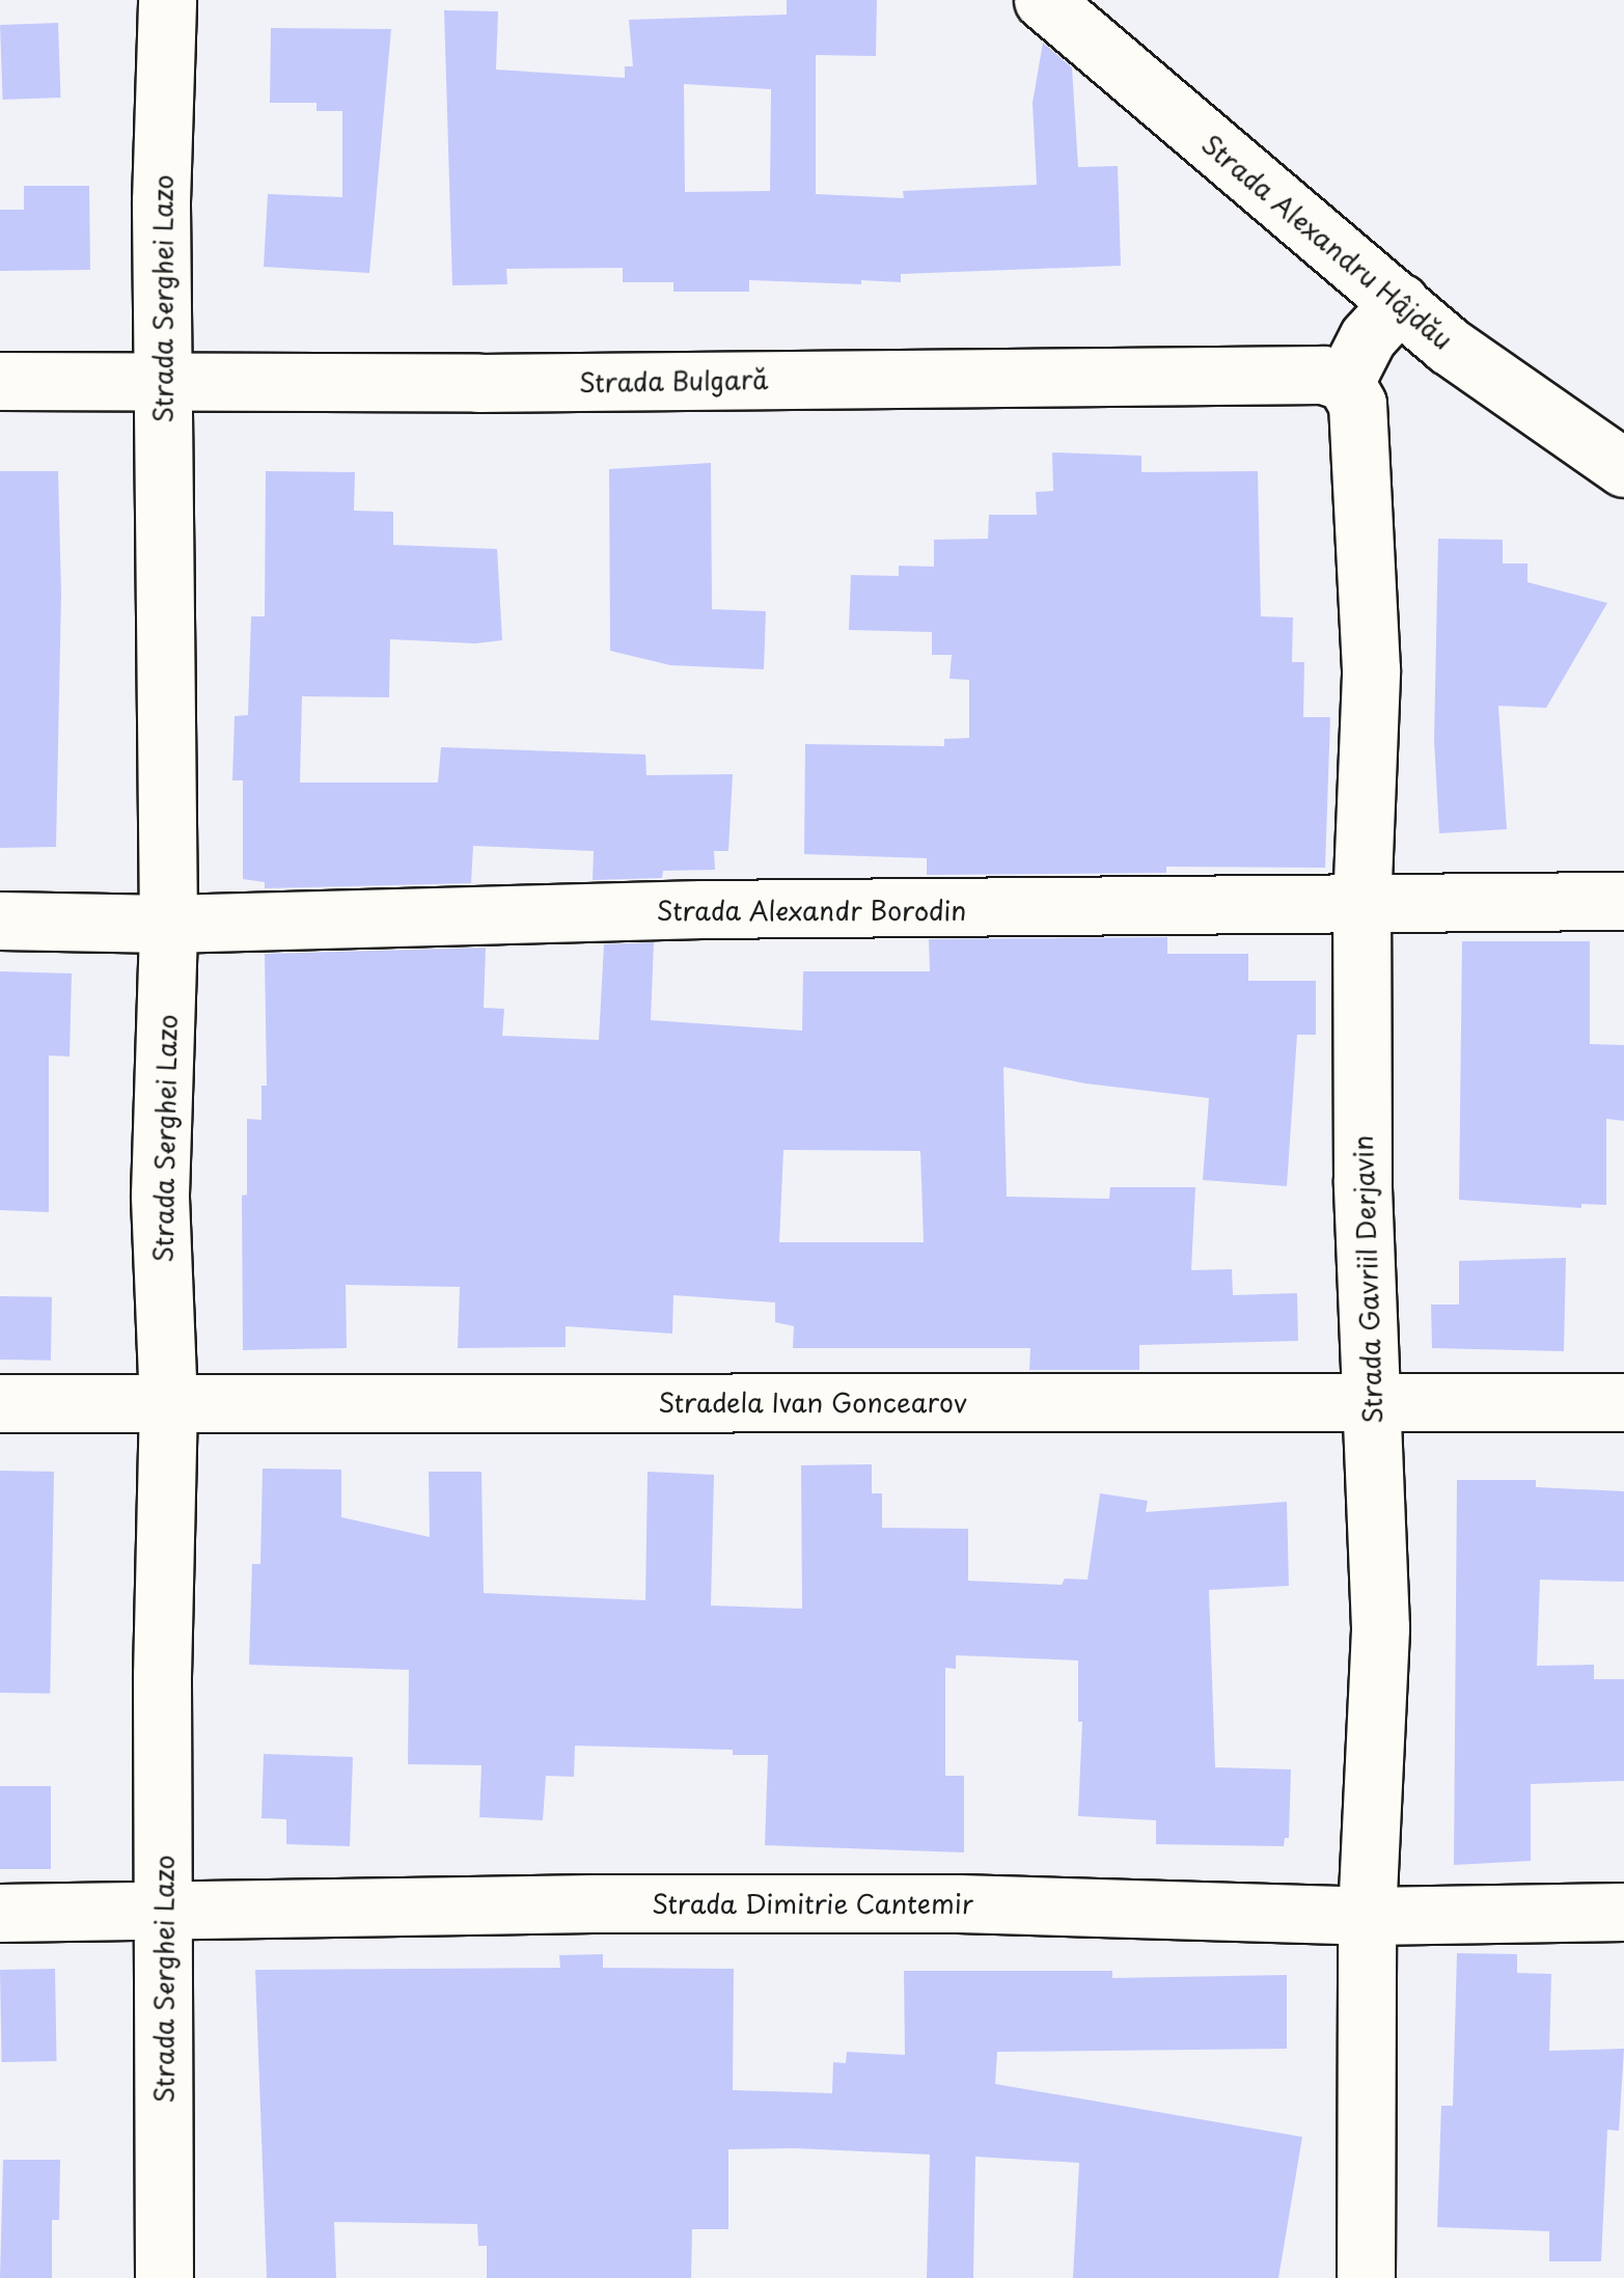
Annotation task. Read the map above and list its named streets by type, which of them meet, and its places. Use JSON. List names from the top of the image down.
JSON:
{
  "streets": {
    "street": [
      "Strada Alexandru Hâjdău",
      "Strada Serghei Lazo",
      "Strada Bulgară",
      "Strada Alexandr Borodin",
      "Strada Gavriil Derjavin",
      "Stradela Ivan Goncearov",
      "Strada Dimitrie Cantemir"
    ]
  },
  "crossings": [
    ["Strada Serghei Lazo", "Strada Bulgară"],
    ["Strada Serghei Lazo", "Strada Alexandr Borodin"],
    ["Strada Serghei Lazo", "Stradela Ivan Goncearov"],
    ["Strada Serghei Lazo", "Strada Dimitrie Cantemir"],
    ["Strada Bulgară", "Strada Gavriil Derjavin"],
    ["Strada Alexandr Borodin", "Strada Gavriil Derjavin"],
    ["Strada Gavriil Derjavin", "Stradela Ivan Goncearov"],
    ["Strada Gavriil Derjavin", "Strada Dimitrie Cantemir"]
  ]
}
